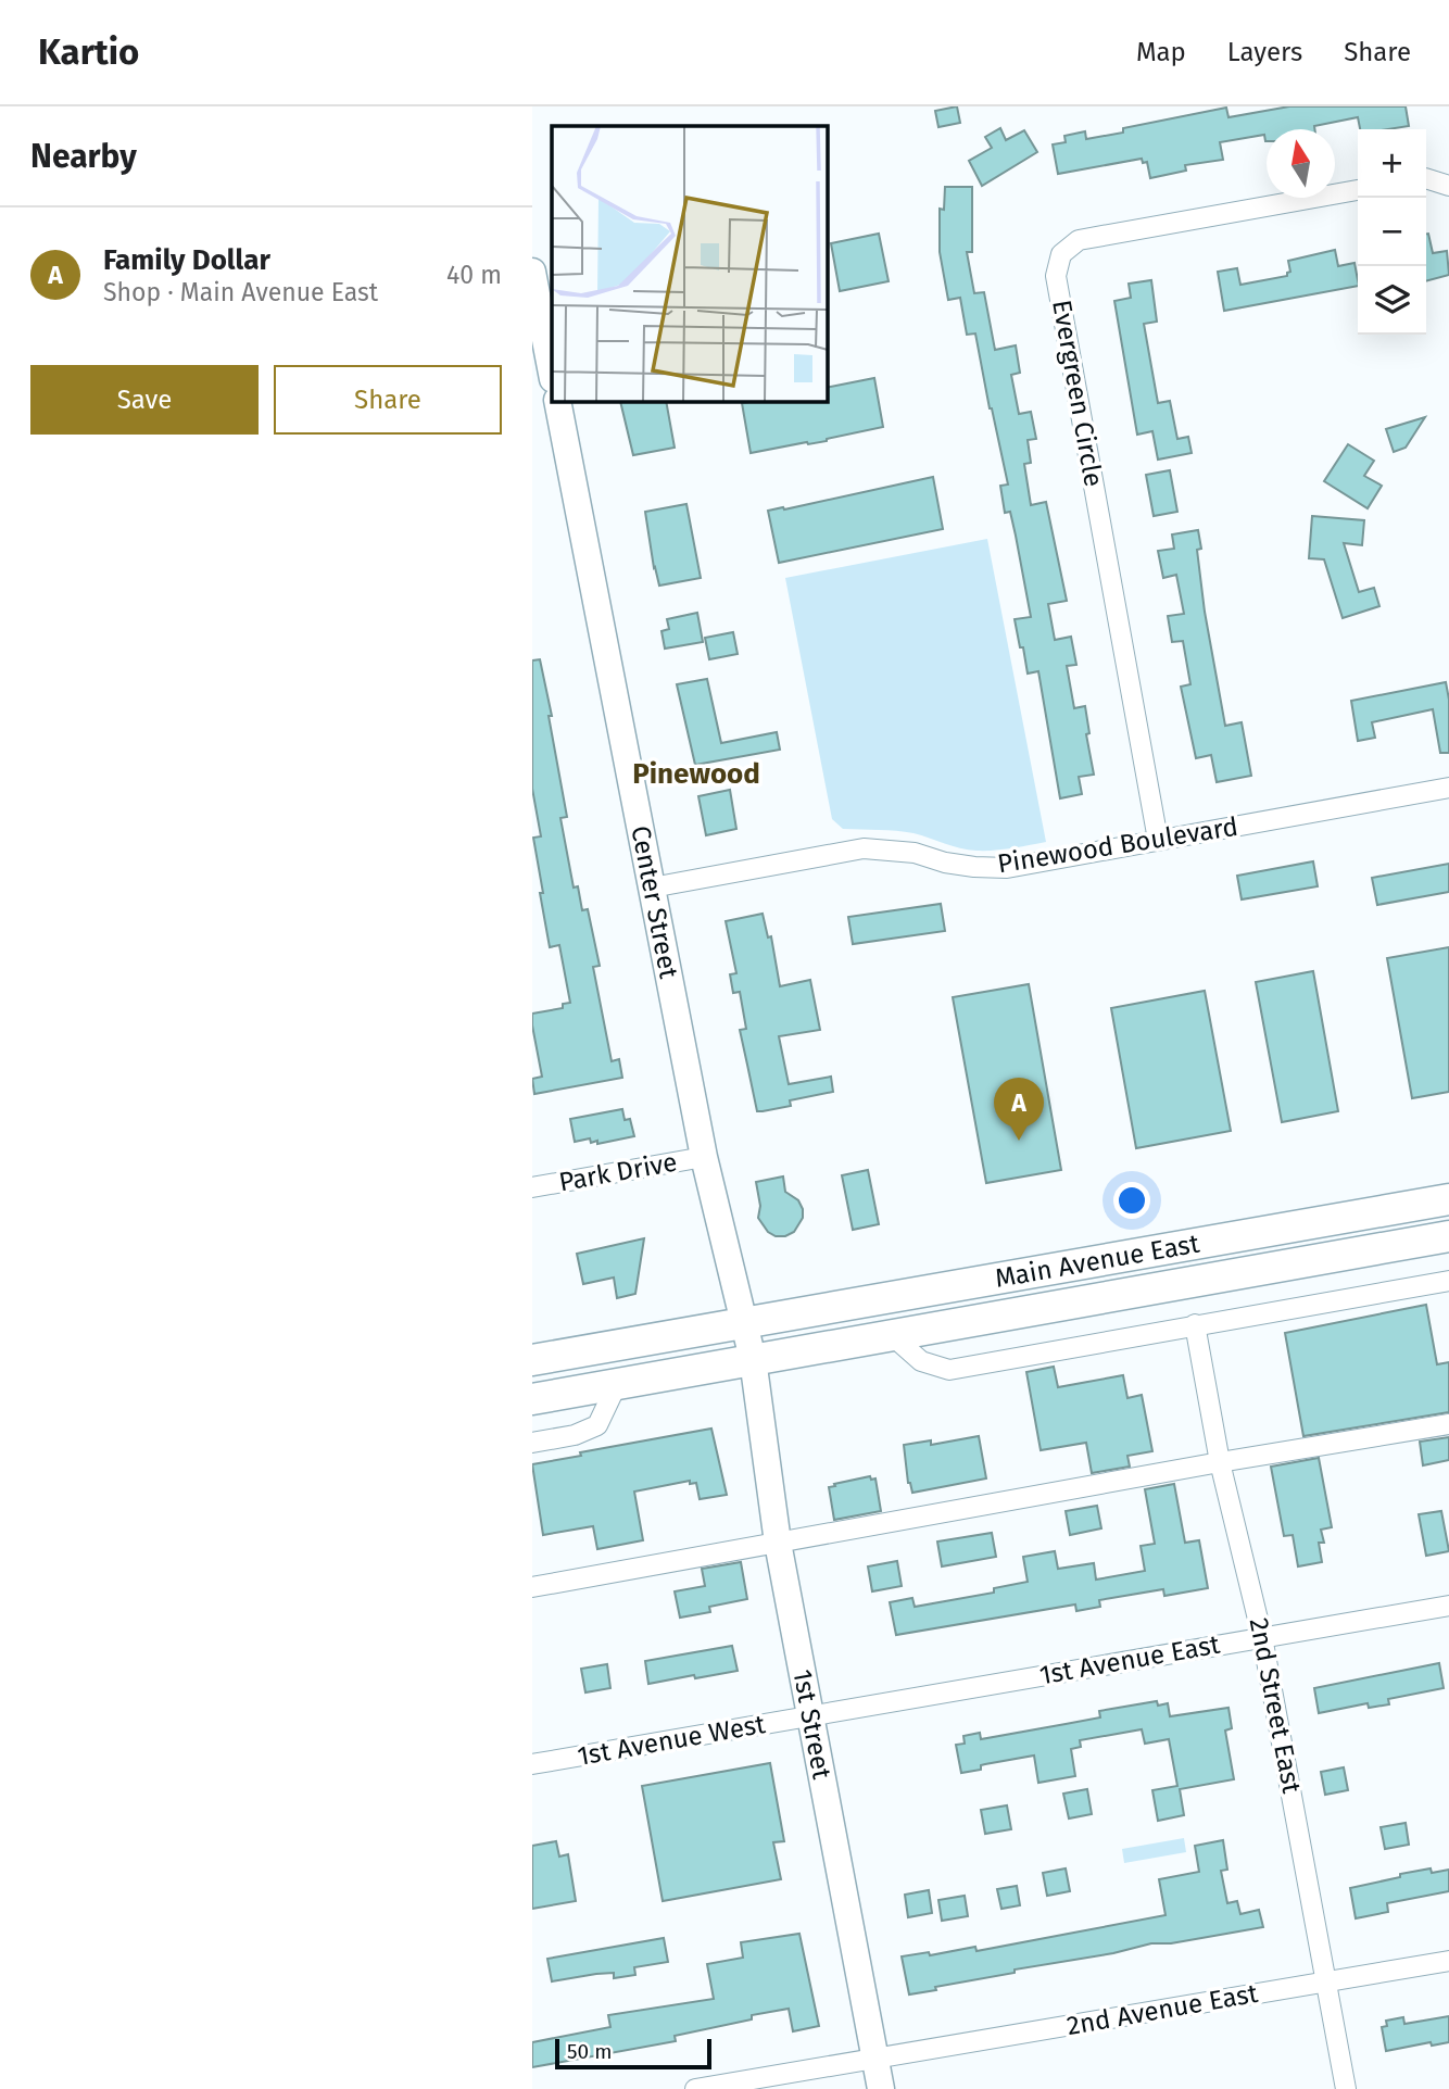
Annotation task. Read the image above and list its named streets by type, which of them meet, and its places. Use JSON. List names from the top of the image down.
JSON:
{
  "streets": {
    "main road": ["Center Street", "Main Avenue East", "1st Street"],
    "street": [
      "Evergreen Circle",
      "Pinewood Boulevard",
      "Park Drive",
      "1st Avenue East",
      "2nd Street East",
      "1st Avenue West",
      "2nd Avenue East"
    ]
  },
  "crossings": [
    ["Evergreen Circle", "Pinewood Boulevard"],
    ["Pinewood Boulevard", "Center Street"],
    ["Center Street", "Park Drive"],
    ["Center Street", "Main Avenue East"],
    ["Center Street", "1st Street"],
    ["Main Avenue East", "1st Street"],
    ["1st Avenue East", "2nd Street East"],
    ["1st Avenue East", "1st Street"],
    ["1st Avenue East", "1st Avenue West"],
    ["2nd Street East", "2nd Avenue East"],
    ["1st Street", "1st Avenue West"],
    ["1st Street", "2nd Avenue East"]
  ],
  "districts": ["Pinewood"],
  "scale_bar": "50 m",
  "north": "top",
  "page": {
    "header": "Kartio",
    "nav": ["Map", "Layers", "Share"],
    "heading": "Nearby",
    "map_buttons": ["+", "−"],
    "list": [
      {
        "mark": "A",
        "name": "Family Dollar",
        "note": "Shop · Main Avenue East",
        "value": "40 m"
      }
    ],
    "buttons": ["Save", "Share"],
    "pins": "A",
    "scale": "50 m"
  }
}
